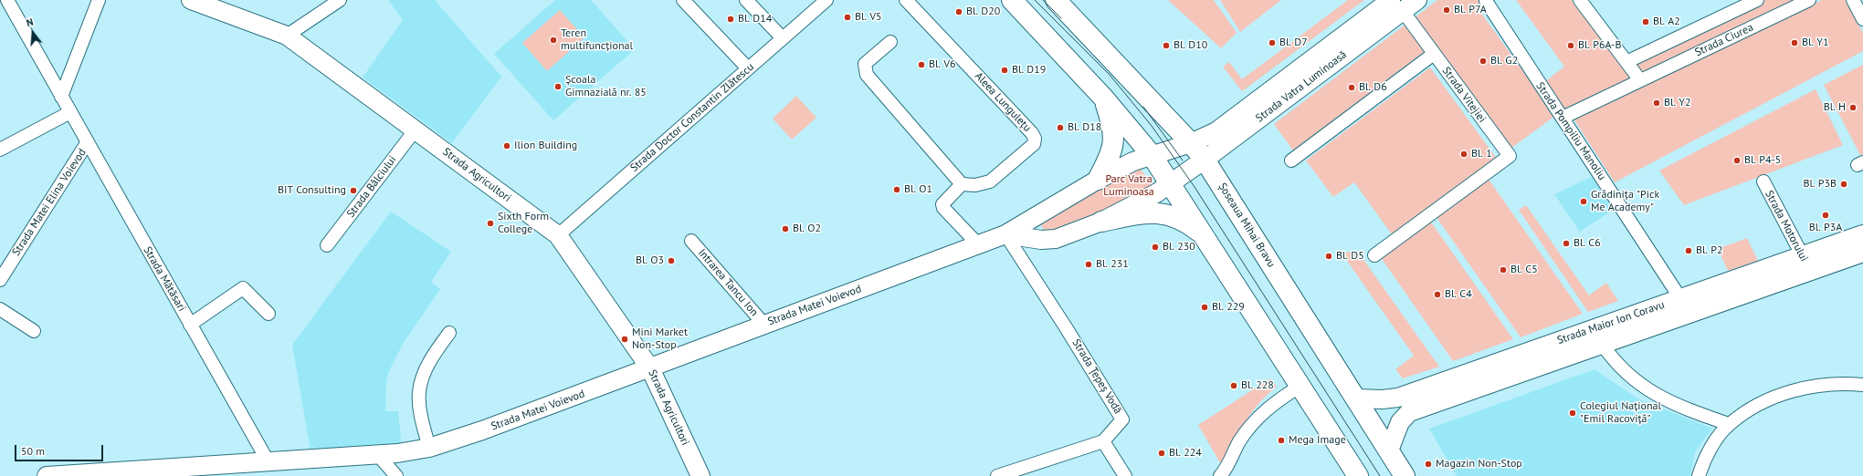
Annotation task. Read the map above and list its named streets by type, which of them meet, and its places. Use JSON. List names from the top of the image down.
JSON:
{
  "streets": {
    "main road": ["Șoseaua Mihai Bravu"],
    "street": [
      "Strada Ciurea",
      "Strada Vatra Luminoasă",
      "Strada Vitejiei",
      "Aleea Lungulețu",
      "Strada Doctor Constantin Zlătescu",
      "Strada Pompiliu Manoliu",
      "Strada Agricultori",
      "Strada Bâlciului",
      "Strada Matei Elina Voievod",
      "Strada Motorului",
      "Strada Mătăsari",
      "Intrarea Tancu Ion",
      "Strada Matei Voievod",
      "Strada Maior Ion Coravu",
      "Strada Țepeș Vodă"
    ]
  },
  "crossings": [
    ["Strada Ciurea", "Strada Pompiliu Manoliu"],
    ["Strada Vatra Luminoasă", "Strada Vitejiei"],
    ["Strada Vatra Luminoasă", "Șoseaua Mihai Bravu"],
    ["Strada Vatra Luminoasă", "Strada Matei Voievod"],
    ["Strada Doctor Constantin Zlătescu", "Strada Agricultori"],
    ["Strada Pompiliu Manoliu", "Strada Maior Ion Coravu"],
    ["Strada Agricultori", "Strada Bâlciului"],
    ["Strada Agricultori", "Strada Matei Voievod"],
    ["Strada Matei Elina Voievod", "Strada Mătăsari"],
    ["Șoseaua Mihai Bravu", "Strada Maior Ion Coravu"],
    ["Strada Motorului", "Strada Maior Ion Coravu"],
    ["Strada Mătăsari", "Strada Matei Voievod"],
    ["Intrarea Tancu Ion", "Strada Matei Voievod"],
    ["Strada Matei Voievod", "Strada Țepeș Vodă"]
  ],
  "parks": ["Parc Vatra Luminoasa"],
  "places": [
    "Bl. P7A",
    "Bl. D20",
    "Bl. V5",
    "Bl. D14",
    "Bl. A2",
    "Teren multifuncțional",
    "Bl. D7",
    "Bl. Y1",
    "Bl. D10",
    "Bl. P6A-B",
    "Bl. G2",
    "Bl. V6",
    "Bl. D19",
    "Școala Gimnazială nr. 85",
    "Bl. D6",
    "Bl. Y2",
    "Bl. H",
    "Bl. D18",
    "Ilion Building",
    "Bl. 1",
    "Bl. P4-5",
    "Bl. P3B",
    "Bl. O1",
    "BIT Consulting",
    "Grădinița \"Pick Me Academy\"",
    "Bl. P3A",
    "Sixth Form College",
    "Bl. O2",
    "Bl. C6",
    "Bl. 230",
    "Bl. P2",
    "Bl. D5",
    "Bl. O3",
    "Bl. 231",
    "Bl. C5",
    "Bl. C4",
    "Bl. 229",
    "Mini Market Non-Stop",
    "Bl. 228",
    "Colegiul Național \"Emil Racoviță\"",
    "Mega Image",
    "Bl. 224",
    "Magazin Non-Stop"
  ],
  "scale_bar": "50 m",
  "north": "top"
}
